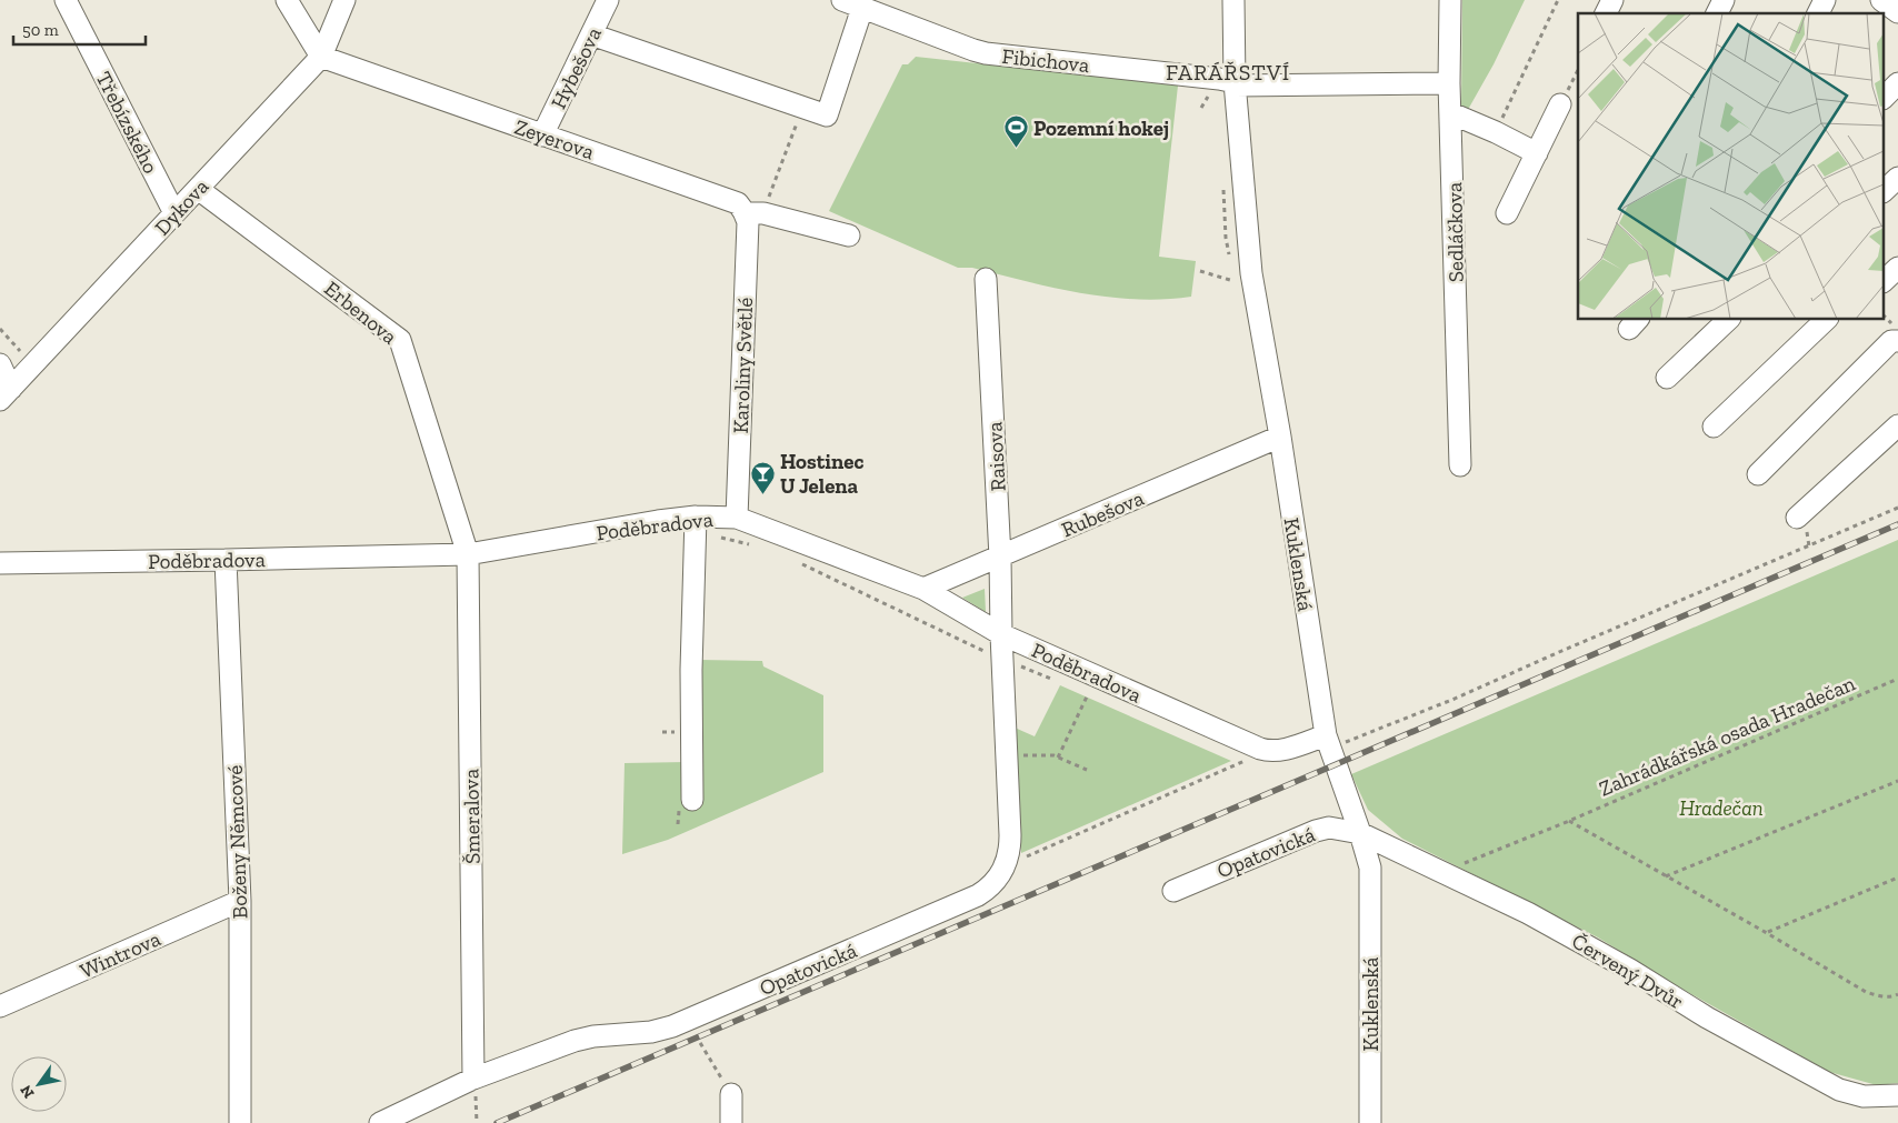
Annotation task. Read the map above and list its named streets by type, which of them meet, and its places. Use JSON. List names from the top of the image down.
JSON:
{
  "streets": {
    "street": [
      "Fibichova",
      "Hybešova",
      "Třebízského",
      "Zeyerova",
      "Dykova",
      "Sedláčkova",
      "Erbenova",
      "Karoliny Světlé",
      "Raisova",
      "Rubešova",
      "Poděbradova",
      "Kuklenská",
      "Šmeralova",
      "Boženy Němcové",
      "Opatovická",
      "Wintrova",
      "Červený Dvůr"
    ],
    "path": ["Zahrádkářská osada Hradečan"]
  },
  "crossings": [
    ["Fibichova", "Sedláčkova"],
    ["Fibichova", "Kuklenská"],
    ["Hybešova", "Zeyerova"],
    ["Třebízského", "Dykova"],
    ["Zeyerova", "Dykova"],
    ["Zeyerova", "Karoliny Světlé"],
    ["Dykova", "Erbenova"],
    ["Erbenova", "Poděbradova"],
    ["Erbenova", "Šmeralova"],
    ["Karoliny Světlé", "Poděbradova"],
    ["Raisova", "Rubešova"],
    ["Raisova", "Poděbradova"],
    ["Rubešova", "Poděbradova"],
    ["Rubešova", "Kuklenská"],
    ["Poděbradova", "Šmeralova"],
    ["Poděbradova", "Boženy Němcové"],
    ["Kuklenská", "Opatovická"],
    ["Kuklenská", "Červený Dvůr"],
    ["Zahrádkářská osada Hradečan", "Červený Dvůr"],
    ["Šmeralova", "Opatovická"],
    ["Boženy Němcové", "Wintrova"],
    ["Opatovická", "Červený Dvůr"]
  ],
  "districts": ["FARÁŘSTVÍ"],
  "parks": ["Hradečan"],
  "places": {
    "sports": ["Pozemní hokej"],
    "bar": ["Hostinec U Jelena"]
  },
  "scale_bar": "50 m",
  "north": "bottom left"
}
